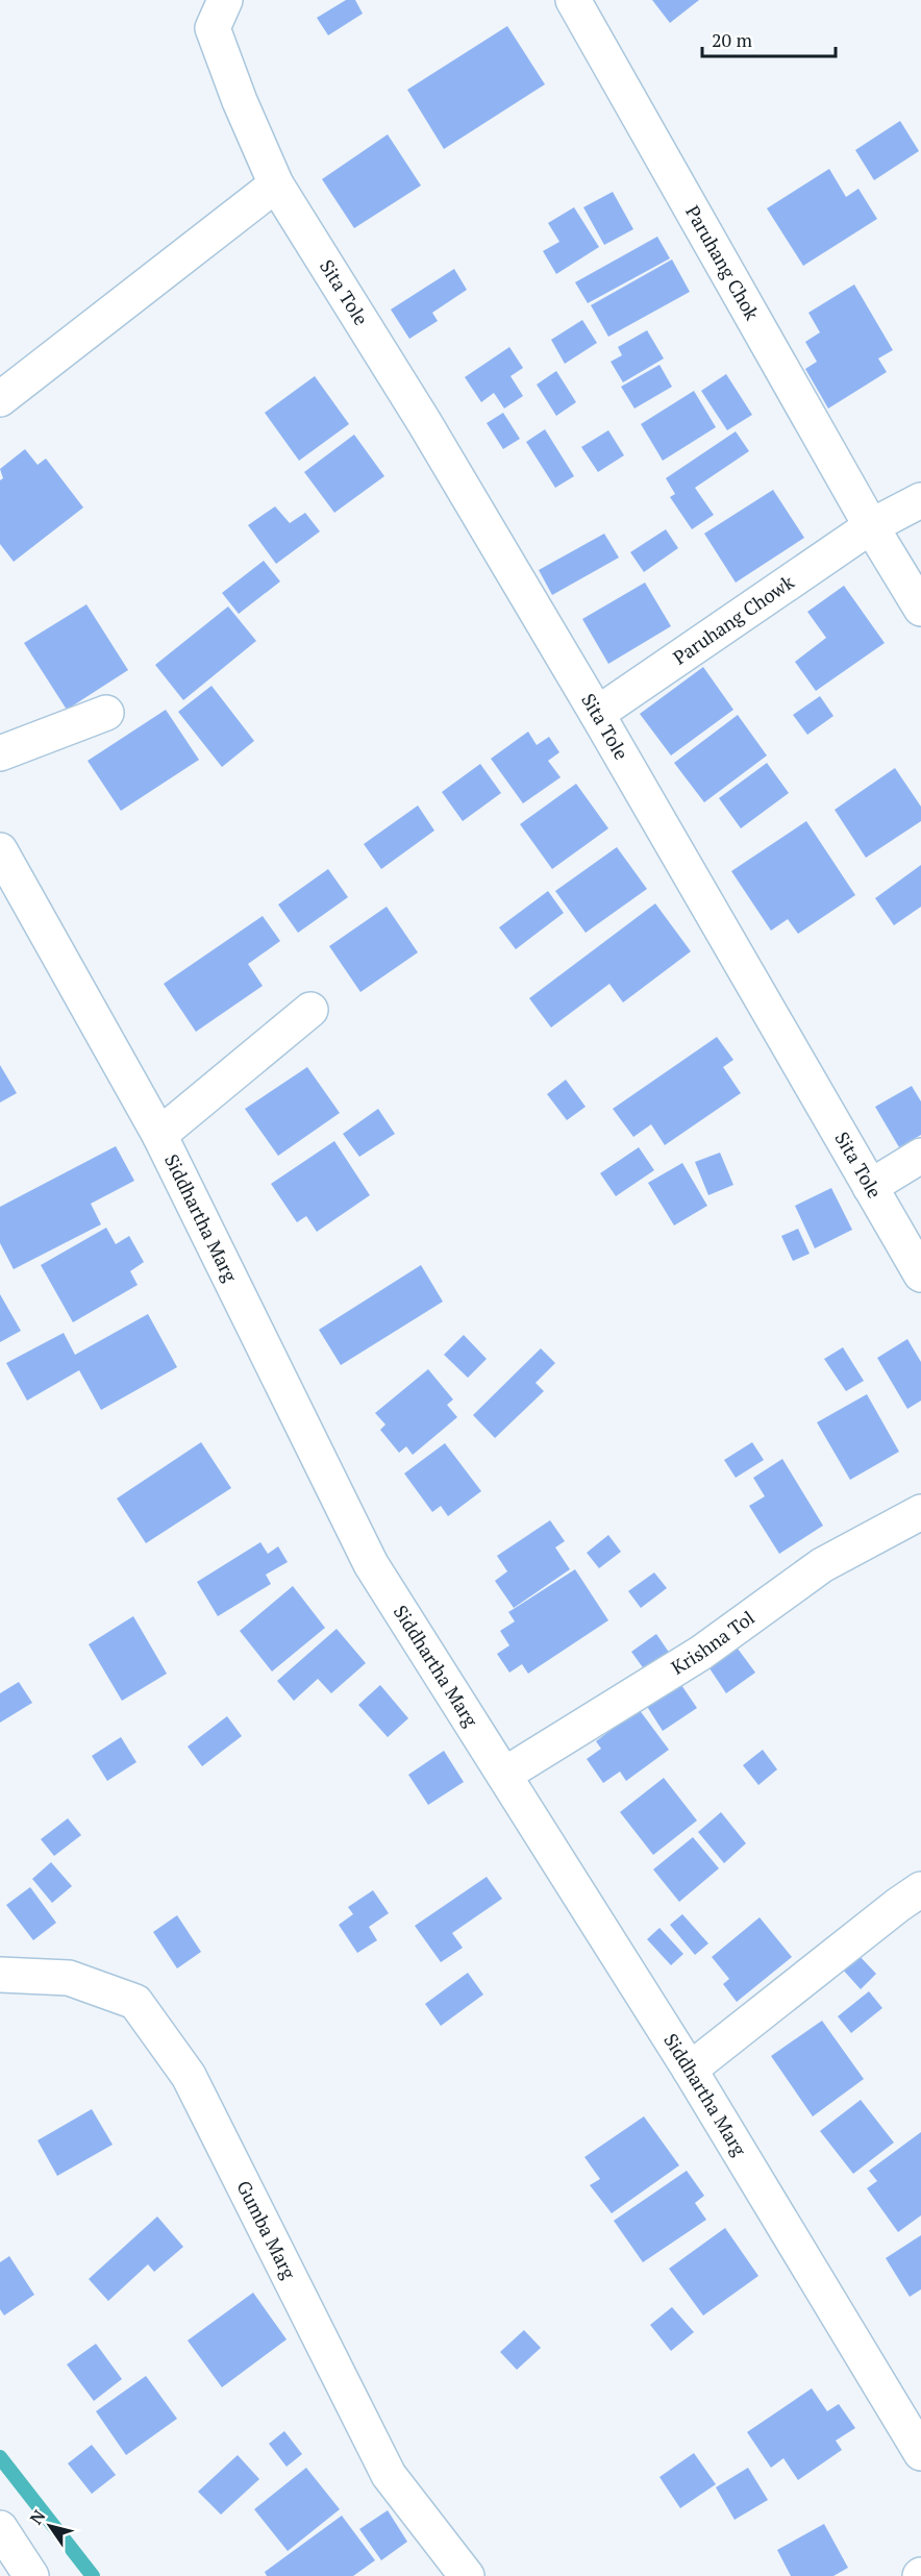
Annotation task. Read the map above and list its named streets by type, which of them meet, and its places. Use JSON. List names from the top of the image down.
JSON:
{
  "streets": {
    "street": [
      "Paruhang Chok",
      "Sita Tole",
      "Paruhang Chowk",
      "Siddhartha Marg",
      "Krishna Tol",
      "Gumba Marg"
    ]
  },
  "crossings": [
    ["Paruhang Chok", "Paruhang Chowk"],
    ["Sita Tole", "Paruhang Chowk"],
    ["Siddhartha Marg", "Krishna Tol"]
  ],
  "scale_bar": "20 m",
  "north": "top left"
}
